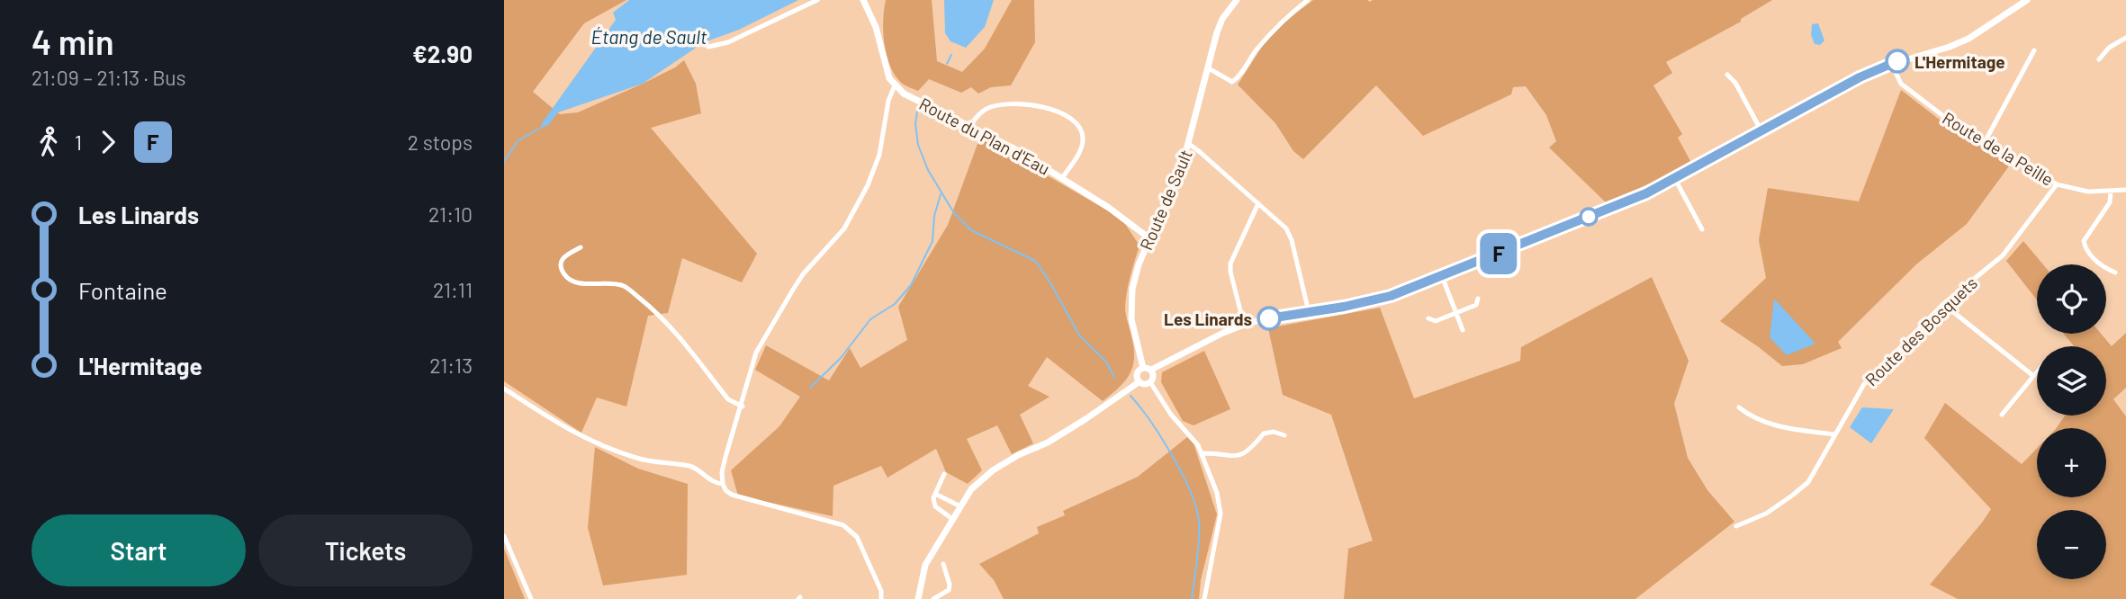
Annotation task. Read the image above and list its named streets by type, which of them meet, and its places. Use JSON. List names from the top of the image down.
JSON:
{
  "streets": {
    "street": [
      "Route du Plan d'Eau",
      "Route de la Peille",
      "Route de Sault",
      "Route des Bosquets"
    ]
  },
  "crossings": [
    ["Route du Plan d'Eau", "Route de Sault"],
    ["Route de la Peille", "Route des Bosquets"]
  ],
  "water": ["Étang de Sault"],
  "places": ["L'Hermitage", "Les Linards"],
  "lines": ["bus line F"],
  "page": {
    "heading": ["4 min", "21:09 – 21:13 · Bus", "€2.90"],
    "on_map": "F",
    "legs": ["1", "F", "2 stops"],
    "list": [
      {
        "name": "Les Linards",
        "value": "21:10"
      },
      {
        "name": "Fontaine",
        "value": "21:11"
      },
      {
        "name": "L'Hermitage",
        "value": "21:13"
      }
    ],
    "map_buttons": ["+", "−"],
    "buttons": ["Start", "Tickets"]
  }
}
